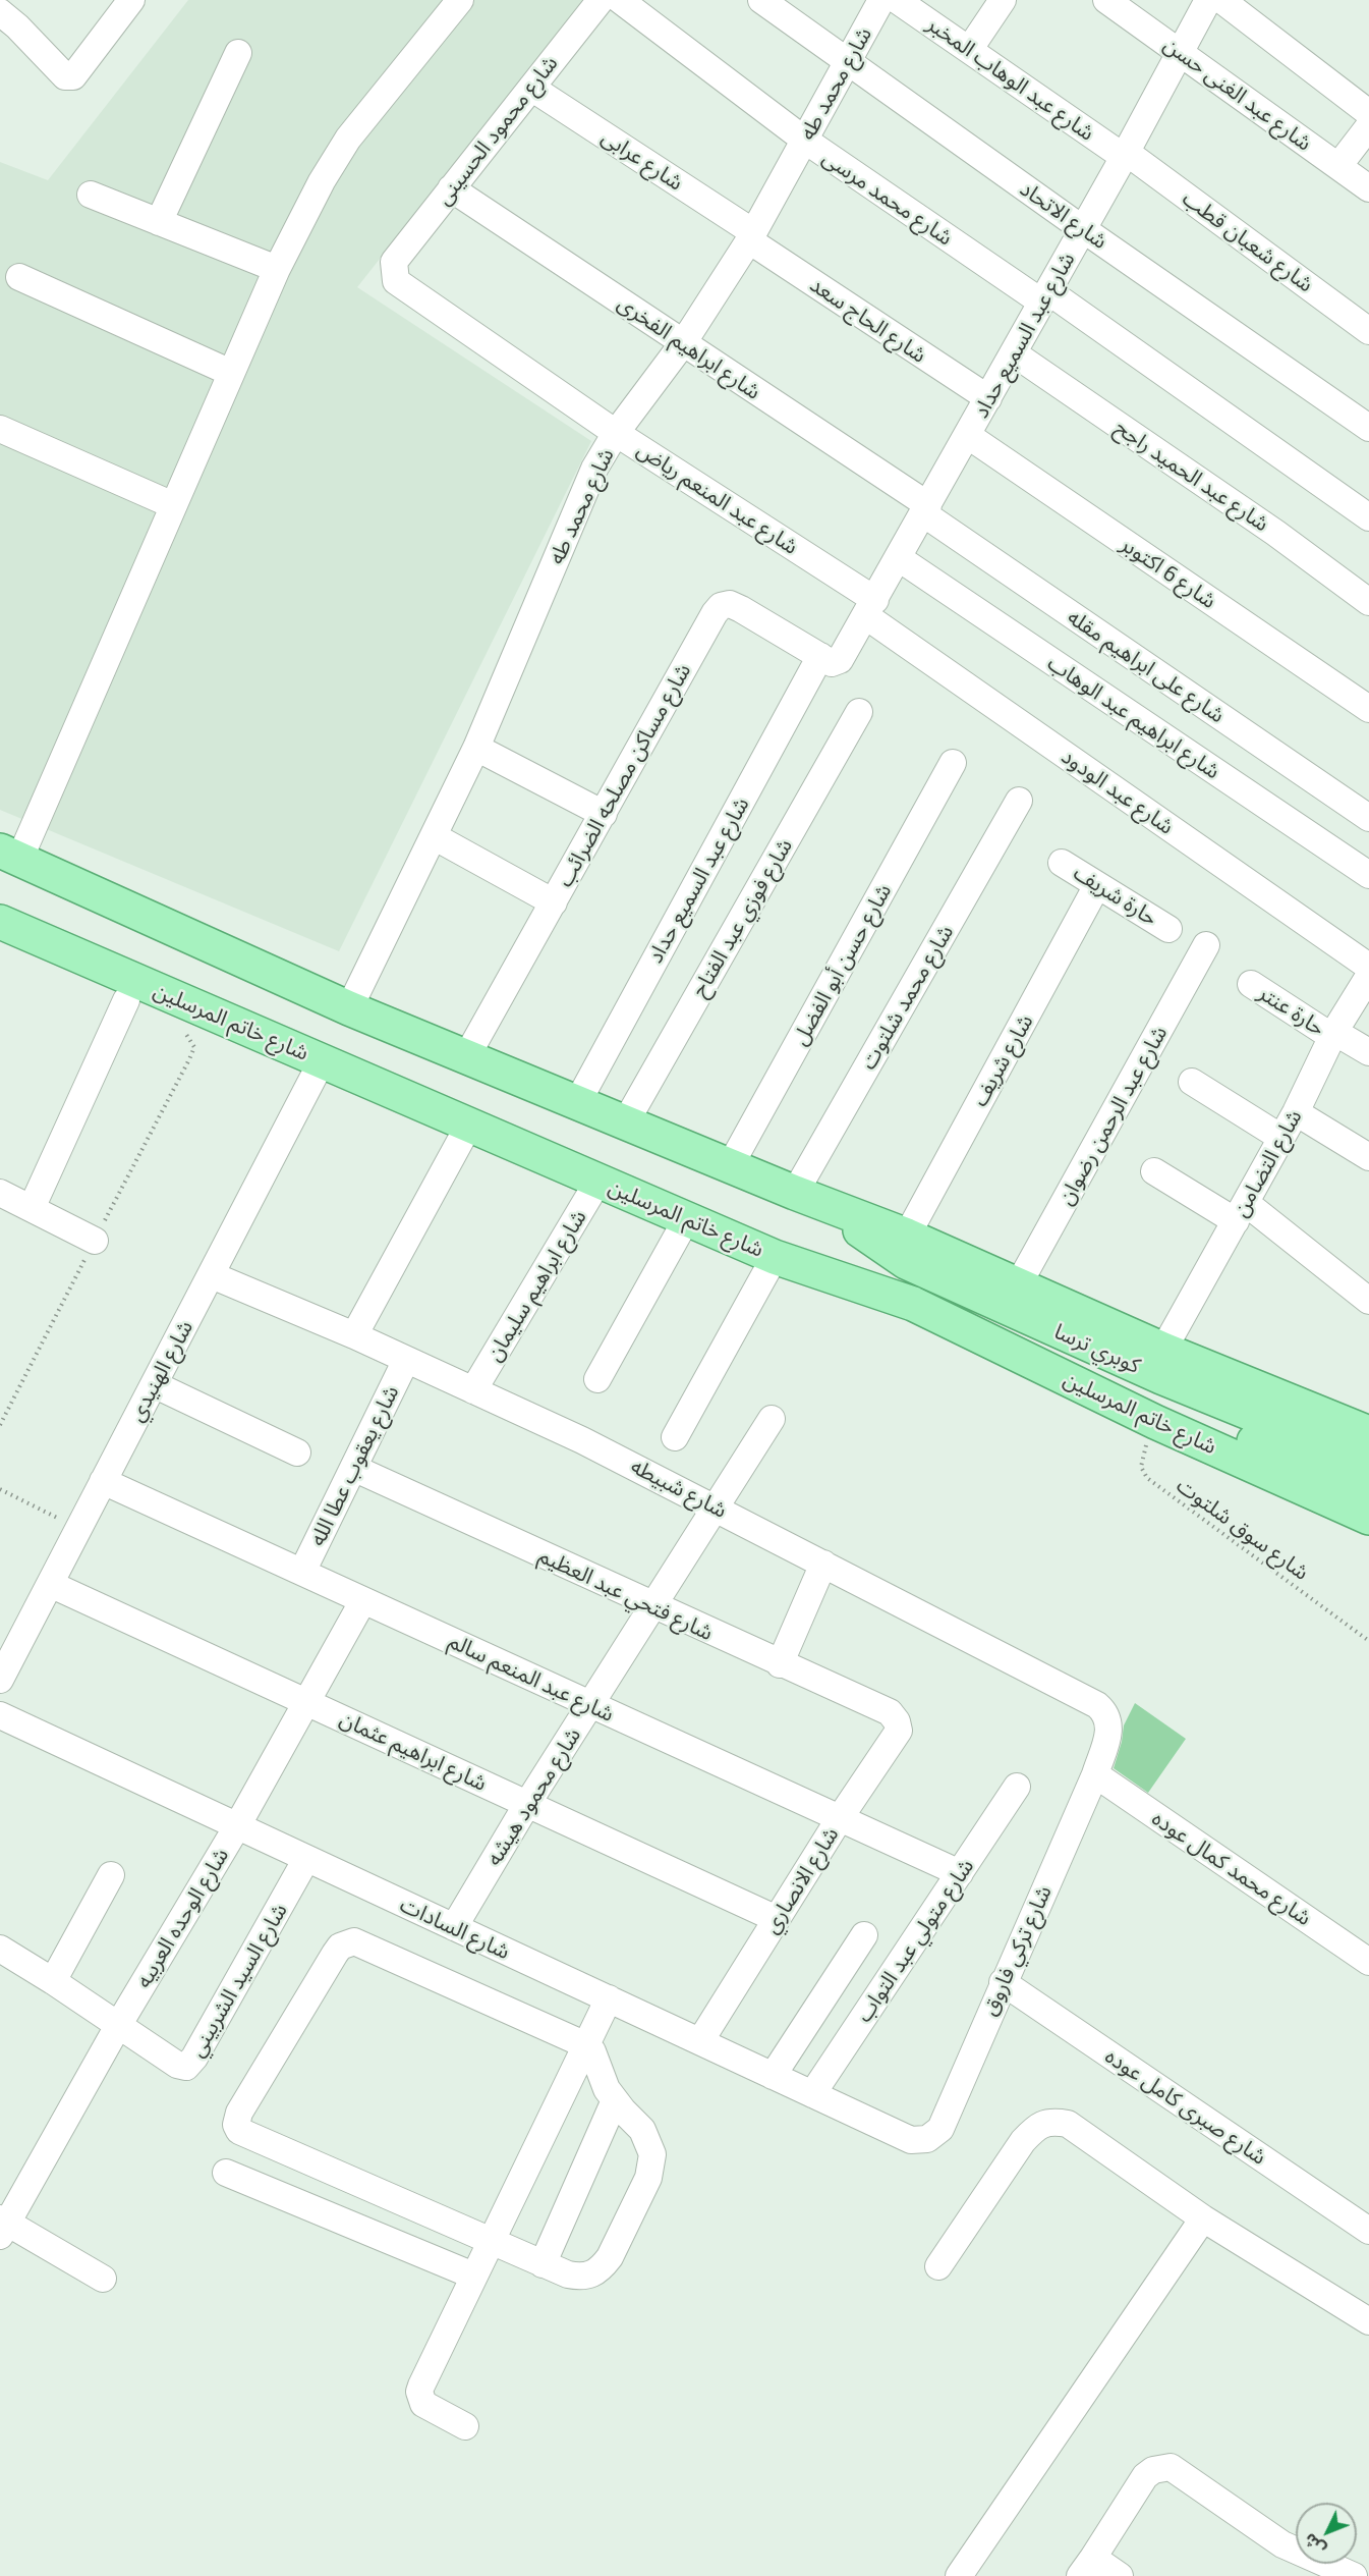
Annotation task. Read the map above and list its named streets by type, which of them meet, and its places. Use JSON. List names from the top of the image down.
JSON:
{
  "streets": {
    "main road": ["شارع خاتم المرسلين", "كوبري ترسا"],
    "street": [
      "شارع عبد الوهاب المخبر",
      "شارع محمد طه",
      "شارع عبد الغنى حسن",
      "شارع محمود الحسينى",
      "شارع عرابى",
      "شارع محمد مرسى",
      "شارع الاتحاد",
      "شارع شعبان قطب",
      "شارع الحاج سعد",
      "شارع عبد السميع حداد",
      "شارع ابراهيم الفخرى",
      "شارع عبد الحميد راجح",
      "شارع عبد المنعم رياض",
      "شارع 6 اكتوبر",
      "شارع على ابراهيم مقله",
      "شارع ابراهيم عبد الوهاب",
      "شارع مساكن مصلحه الضرائب",
      "شارع عبد الودود",
      "حارة شريف",
      "شارع فوزي عبد الفتاح",
      "شارع حسن أبو الفضل",
      "شارع محمد شلتوت",
      "حارة عنتر",
      "شارع شريف",
      "شارع عبد الرحمن رضوان",
      "شارع التضامن",
      "شارع ابراهيم سليمان",
      "شارع الهنيدي",
      "شارع يعقوب عطا الله",
      "شارع شبيطه",
      "شارع فتحي عبد العظيم",
      "شارع عبد المنعم سالم",
      "شارع ابراهيم عثمان",
      "شارع محمود هيشه",
      "شارع محمد كمال عوده",
      "شارع الانصاري",
      "شارع الوحده العربيه",
      "شارع السادات",
      "شارع متولي عبد التواب",
      "شارع تركي فاروق",
      "شارع السيد الشربيني",
      "شارع صبرى كامل عوده"
    ],
    "path": ["شارع سوق شلتوت"]
  },
  "crossings": [
    ["شارع عبد الوهاب المخبر", "شارع شعبان قطب"],
    ["شارع عبد الوهاب المخبر", "شارع عبد السميع حداد"],
    ["شارع محمد طه", "شارع عرابى"],
    ["شارع محمد طه", "شارع محمد مرسى"],
    ["شارع محمد طه", "شارع الاتحاد"],
    ["شارع محمد طه", "شارع الحاج سعد"],
    ["شارع محمد طه", "شارع ابراهيم الفخرى"],
    ["شارع محمد طه", "شارع عبد المنعم رياض"],
    ["شارع عبد الغنى حسن", "شارع عبد السميع حداد"],
    ["شارع محمود الحسينى", "شارع عرابى"],
    ["شارع محمود الحسينى", "شارع ابراهيم الفخرى"],
    ["شارع محمود الحسينى", "شارع عبد المنعم رياض"],
    ["شارع عرابى", "شارع الحاج سعد"],
    ["شارع محمد مرسى", "شارع عبد السميع حداد"],
    ["شارع الاتحاد", "شارع عبد السميع حداد"],
    ["شارع شعبان قطب", "شارع عبد السميع حداد"],
    ["شارع الحاج سعد", "شارع عبد السميع حداد"],
    ["شارع عبد السميع حداد", "شارع ابراهيم الفخرى"],
    ["شارع عبد السميع حداد", "شارع عبد الحميد راجح"],
    ["شارع عبد السميع حداد", "شارع عبد المنعم رياض"],
    ["شارع عبد السميع حداد", "شارع 6 اكتوبر"],
    ["شارع عبد السميع حداد", "شارع على ابراهيم مقله"],
    ["شارع عبد السميع حداد", "شارع ابراهيم عبد الوهاب"],
    ["شارع عبد السميع حداد", "شارع مساكن مصلحه الضرائب"],
    ["شارع عبد السميع حداد", "شارع عبد الودود"],
    ["شارع ابراهيم الفخرى", "شارع على ابراهيم مقله"],
    ["شارع عبد المنعم رياض", "شارع عبد الودود"],
    ["حارة شريف", "شارع شريف"],
    ["حارة عنتر", "شارع التضامن"],
    ["شارع خاتم المرسلين", "شارع ابراهيم سليمان"],
    ["شارع خاتم المرسلين", "كوبري ترسا"],
    ["شارع خاتم المرسلين", "شارع الهنيدي"],
    ["شارع خاتم المرسلين", "شارع سوق شلتوت"],
    ["شارع ابراهيم سليمان", "شارع شبيطه"],
    ["شارع الهنيدي", "شارع شبيطه"],
    ["شارع الهنيدي", "شارع عبد المنعم سالم"],
    ["شارع الهنيدي", "شارع ابراهيم عثمان"],
    ["شارع يعقوب عطا الله", "شارع شبيطه"],
    ["شارع يعقوب عطا الله", "شارع فتحي عبد العظيم"],
    ["شارع يعقوب عطا الله", "شارع عبد المنعم سالم"],
    ["شارع شبيطه", "شارع محمود هيشه"],
    ["شارع شبيطه", "شارع تركي فاروق"],
    ["شارع فتحي عبد العظيم", "شارع محمود هيشه"],
    ["شارع فتحي عبد العظيم", "شارع الانصاري"],
    ["شارع عبد المنعم سالم", "شارع محمود هيشه"],
    ["شارع عبد المنعم سالم", "شارع الانصاري"],
    ["شارع عبد المنعم سالم", "شارع الوحده العربيه"],
    ["شارع عبد المنعم سالم", "شارع متولي عبد التواب"],
    ["شارع ابراهيم عثمان", "شارع محمود هيشه"],
    ["شارع ابراهيم عثمان", "شارع الانصاري"],
    ["شارع ابراهيم عثمان", "شارع الوحده العربيه"],
    ["شارع محمود هيشه", "شارع السادات"],
    ["شارع محمد كمال عوده", "شارع تركي فاروق"],
    ["شارع الانصاري", "شارع السادات"],
    ["شارع الوحده العربيه", "شارع السادات"],
    ["شارع الوحده العربيه", "شارع السيد الشربيني"],
    ["شارع السادات", "شارع متولي عبد التواب"],
    ["شارع السادات", "شارع تركي فاروق"],
    ["شارع السادات", "شارع السيد الشربيني"],
    ["شارع تركي فاروق", "شارع صبرى كامل عوده"]
  ],
  "north": "bottom left"
}
